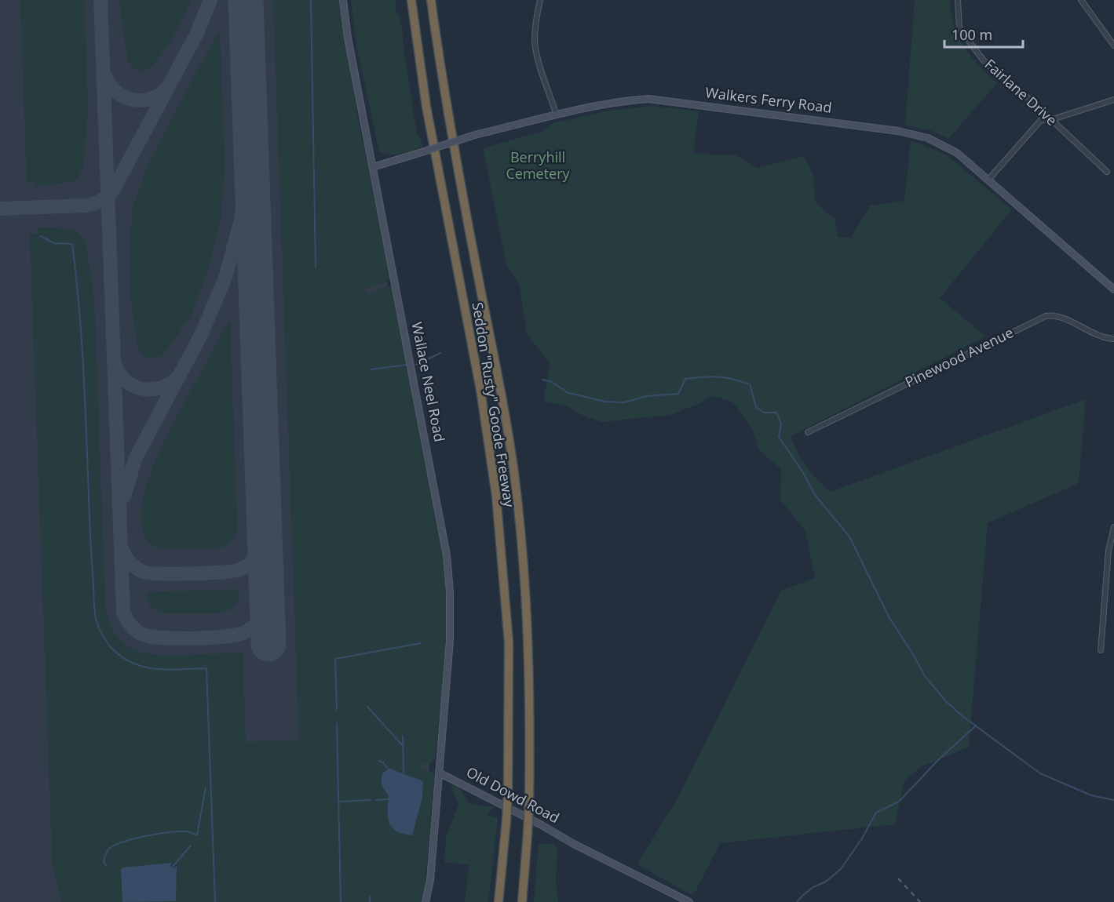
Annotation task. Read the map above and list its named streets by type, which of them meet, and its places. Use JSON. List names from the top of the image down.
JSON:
{
  "streets": {
    "highway": ["Seddon \"Rusty\" Goode Freeway"],
    "street": [
      "Fairlane Drive",
      "Walkers Ferry Road",
      "Pinewood Avenue",
      "Wallace Neel Road",
      "Old Dowd Road"
    ]
  },
  "crossings": [
    ["Walkers Ferry Road", "Wallace Neel Road"],
    ["Wallace Neel Road", "Old Dowd Road"]
  ],
  "parks": ["Berryhill Cemetery"],
  "scale_bar": "100 m"
}
